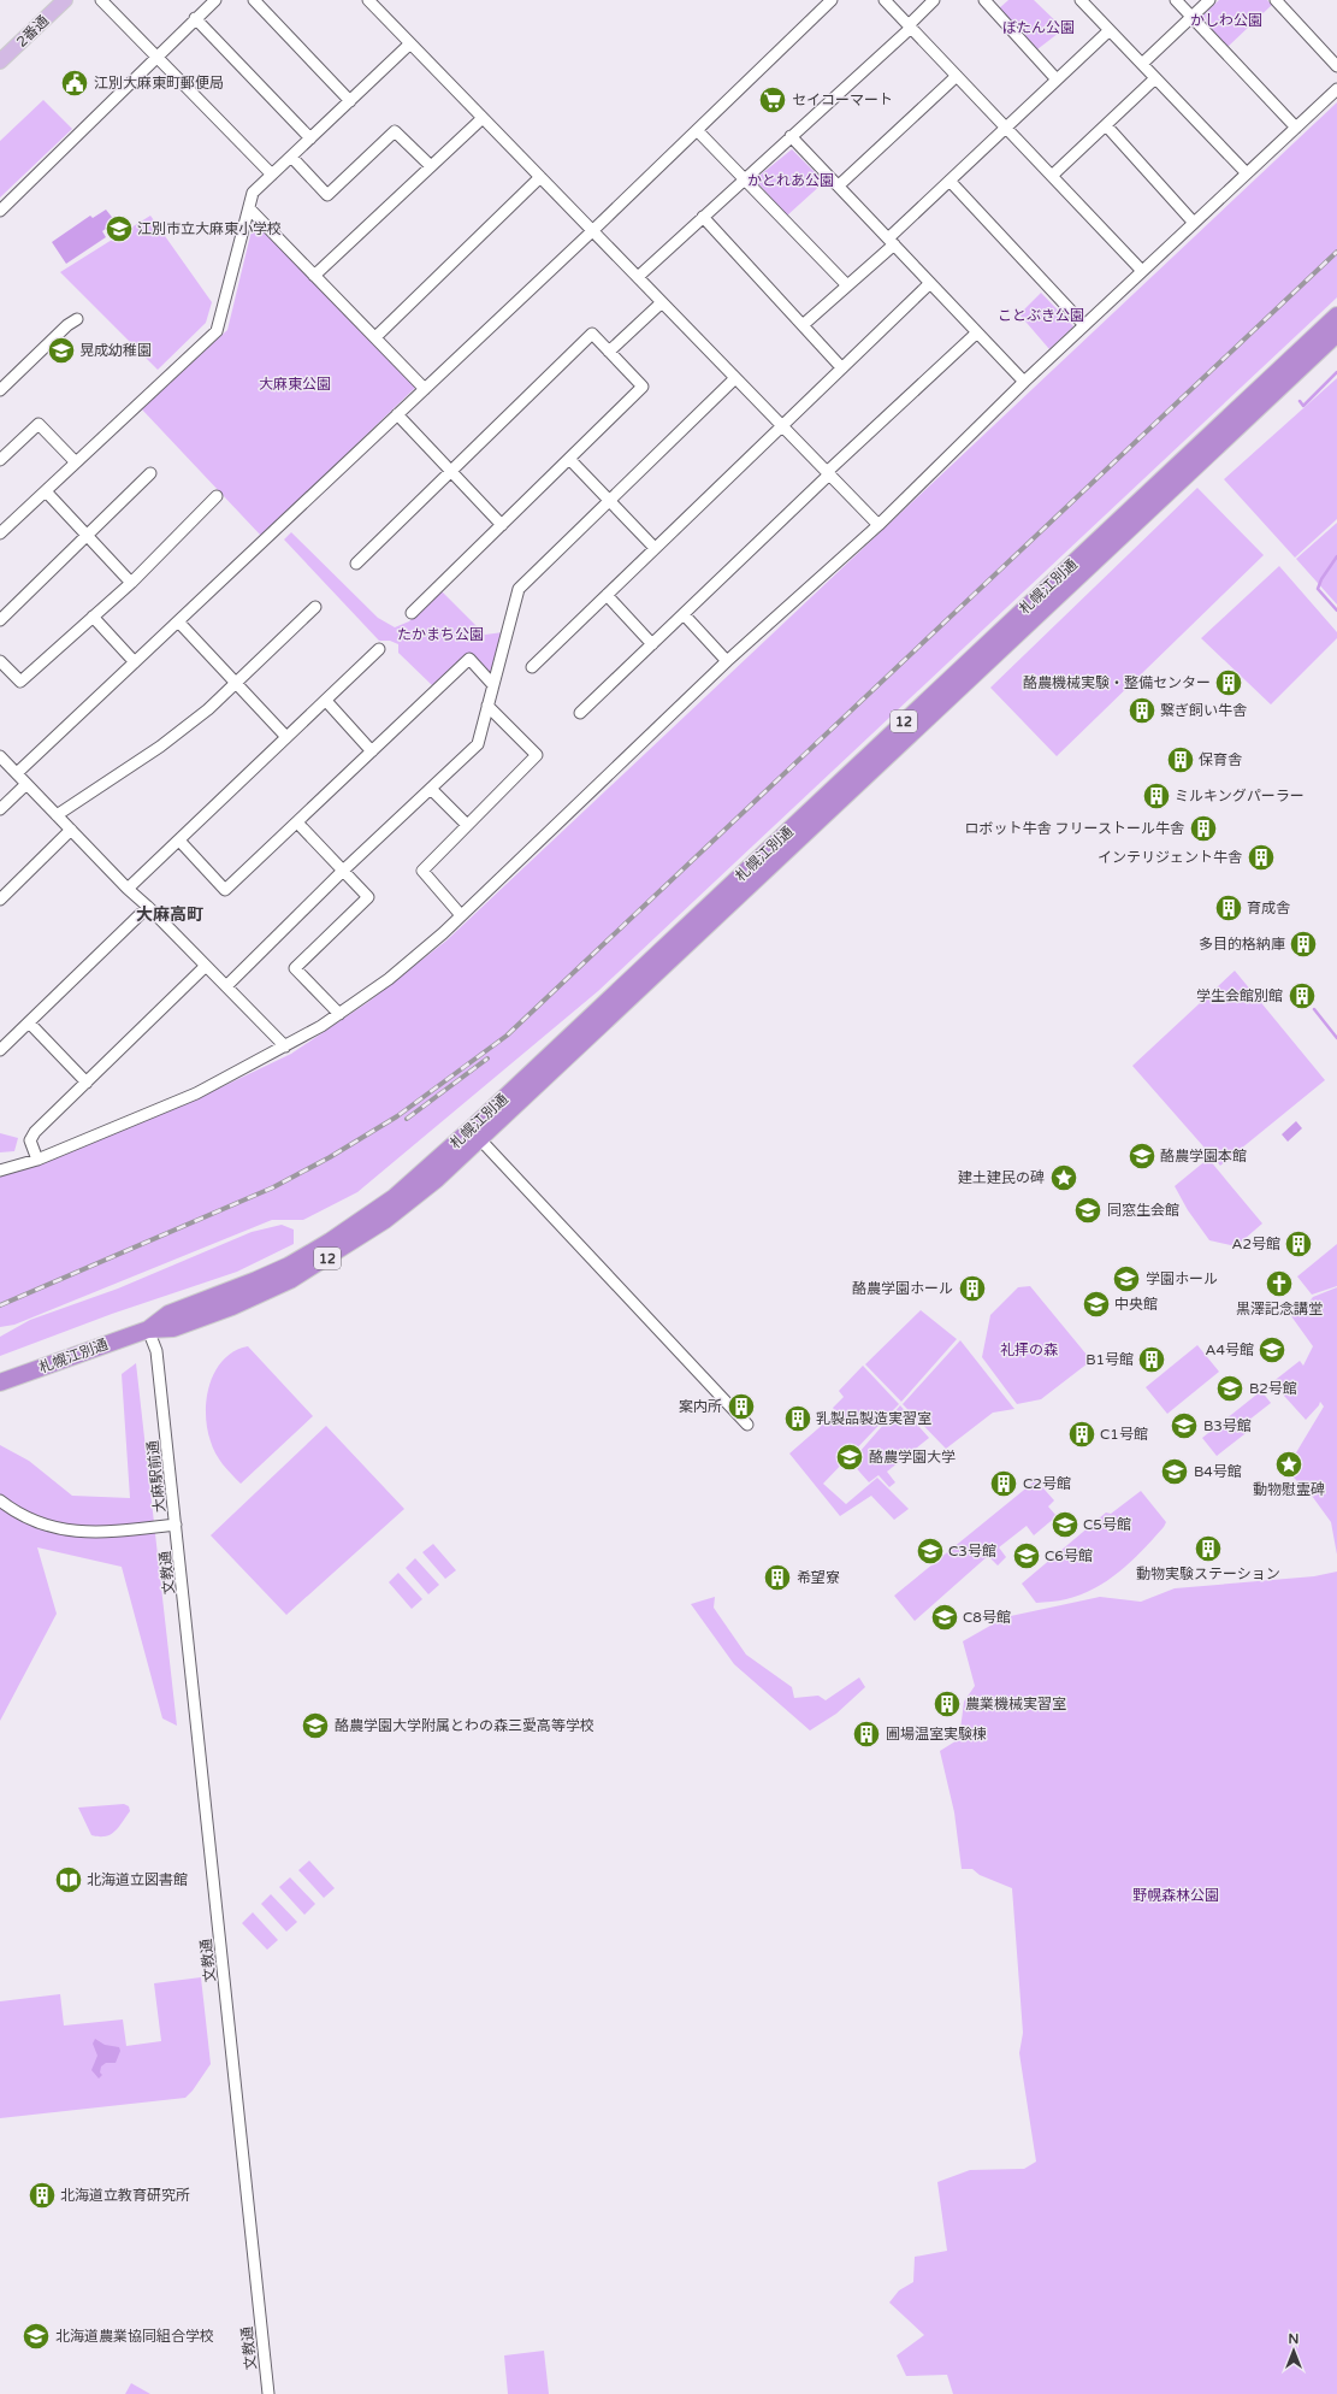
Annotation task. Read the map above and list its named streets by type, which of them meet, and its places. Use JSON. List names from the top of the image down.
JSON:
{
  "streets": {
    "highway": ["札幌江別通", "12"],
    "main road": ["2番通"],
    "street": ["大麻駅前通", "文教通"]
  },
  "crossings": [
    ["札幌江別通", "大麻駅前通"],
    ["大麻駅前通", "文教通"]
  ],
  "districts": ["大麻高町"],
  "parks": [
    "かしわ公園",
    "ぼたん公園",
    "かとれあ公園",
    "ことぶき公園",
    "大麻東公園",
    "たかまち公園",
    "礼拝の森",
    "野幌森林公園"
  ],
  "places": {
    "public building": ["江別大麻東町郵便局"],
    "supermarket": ["セイコーマート"],
    "school or university": [
      "江別市立大麻東小学校",
      "晃成幼稚園",
      "酪農学園本館",
      "同窓生会館",
      "学園ホール",
      "中央館",
      "A4号館",
      "B2号館",
      "B3号館",
      "酪農学園大学",
      "B4号館",
      "C5号館",
      "C3号館",
      "C6号館",
      "C8号館",
      "酪農学園大学附属とわの森三愛高等学校",
      "北海道農業協同組合学校"
    ],
    "building": [
      "酪農機械実験・整備センター",
      "繋ぎ飼い牛舎",
      "保育舎",
      "ミルキングパーラー",
      "ロボット牛舎 フリーストール牛舎",
      "インテリジェント牛舎",
      "育成舎",
      "多目的格納庫",
      "学生会館別館",
      "A2号館",
      "酪農学園ホール",
      "B1号館",
      "案内所",
      "乳製品製造実習室",
      "C1号館",
      "C2号館",
      "動物実験ステーション",
      "希望寮",
      "農業機械実習室",
      "圃場温室実験棟",
      "北海道立教育研究所"
    ],
    "place": ["建土建民の碑", "動物慰霊碑"],
    "church": ["黒澤記念講堂"],
    "library": ["北海道立図書館"]
  },
  "north": "top"
}
